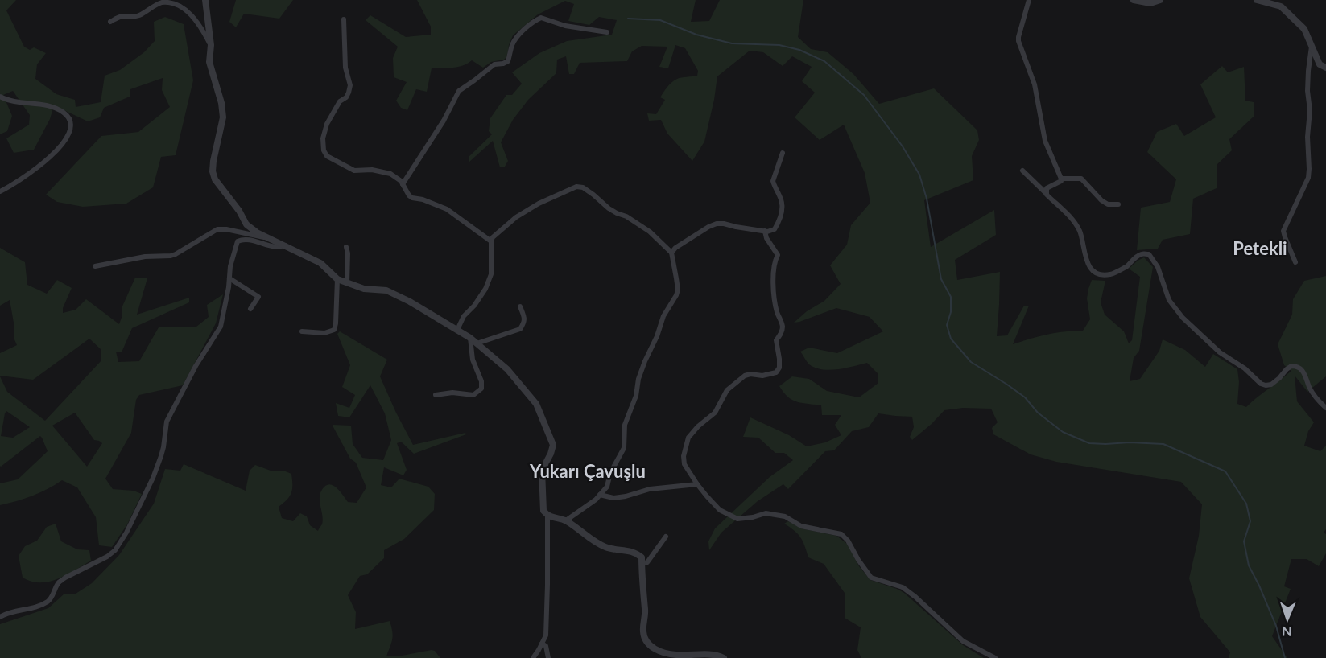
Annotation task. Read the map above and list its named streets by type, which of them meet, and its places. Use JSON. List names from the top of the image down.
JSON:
{
  "districts": ["Petekli", "Yukarı Çavuşlu"],
  "north": "bottom"
}
